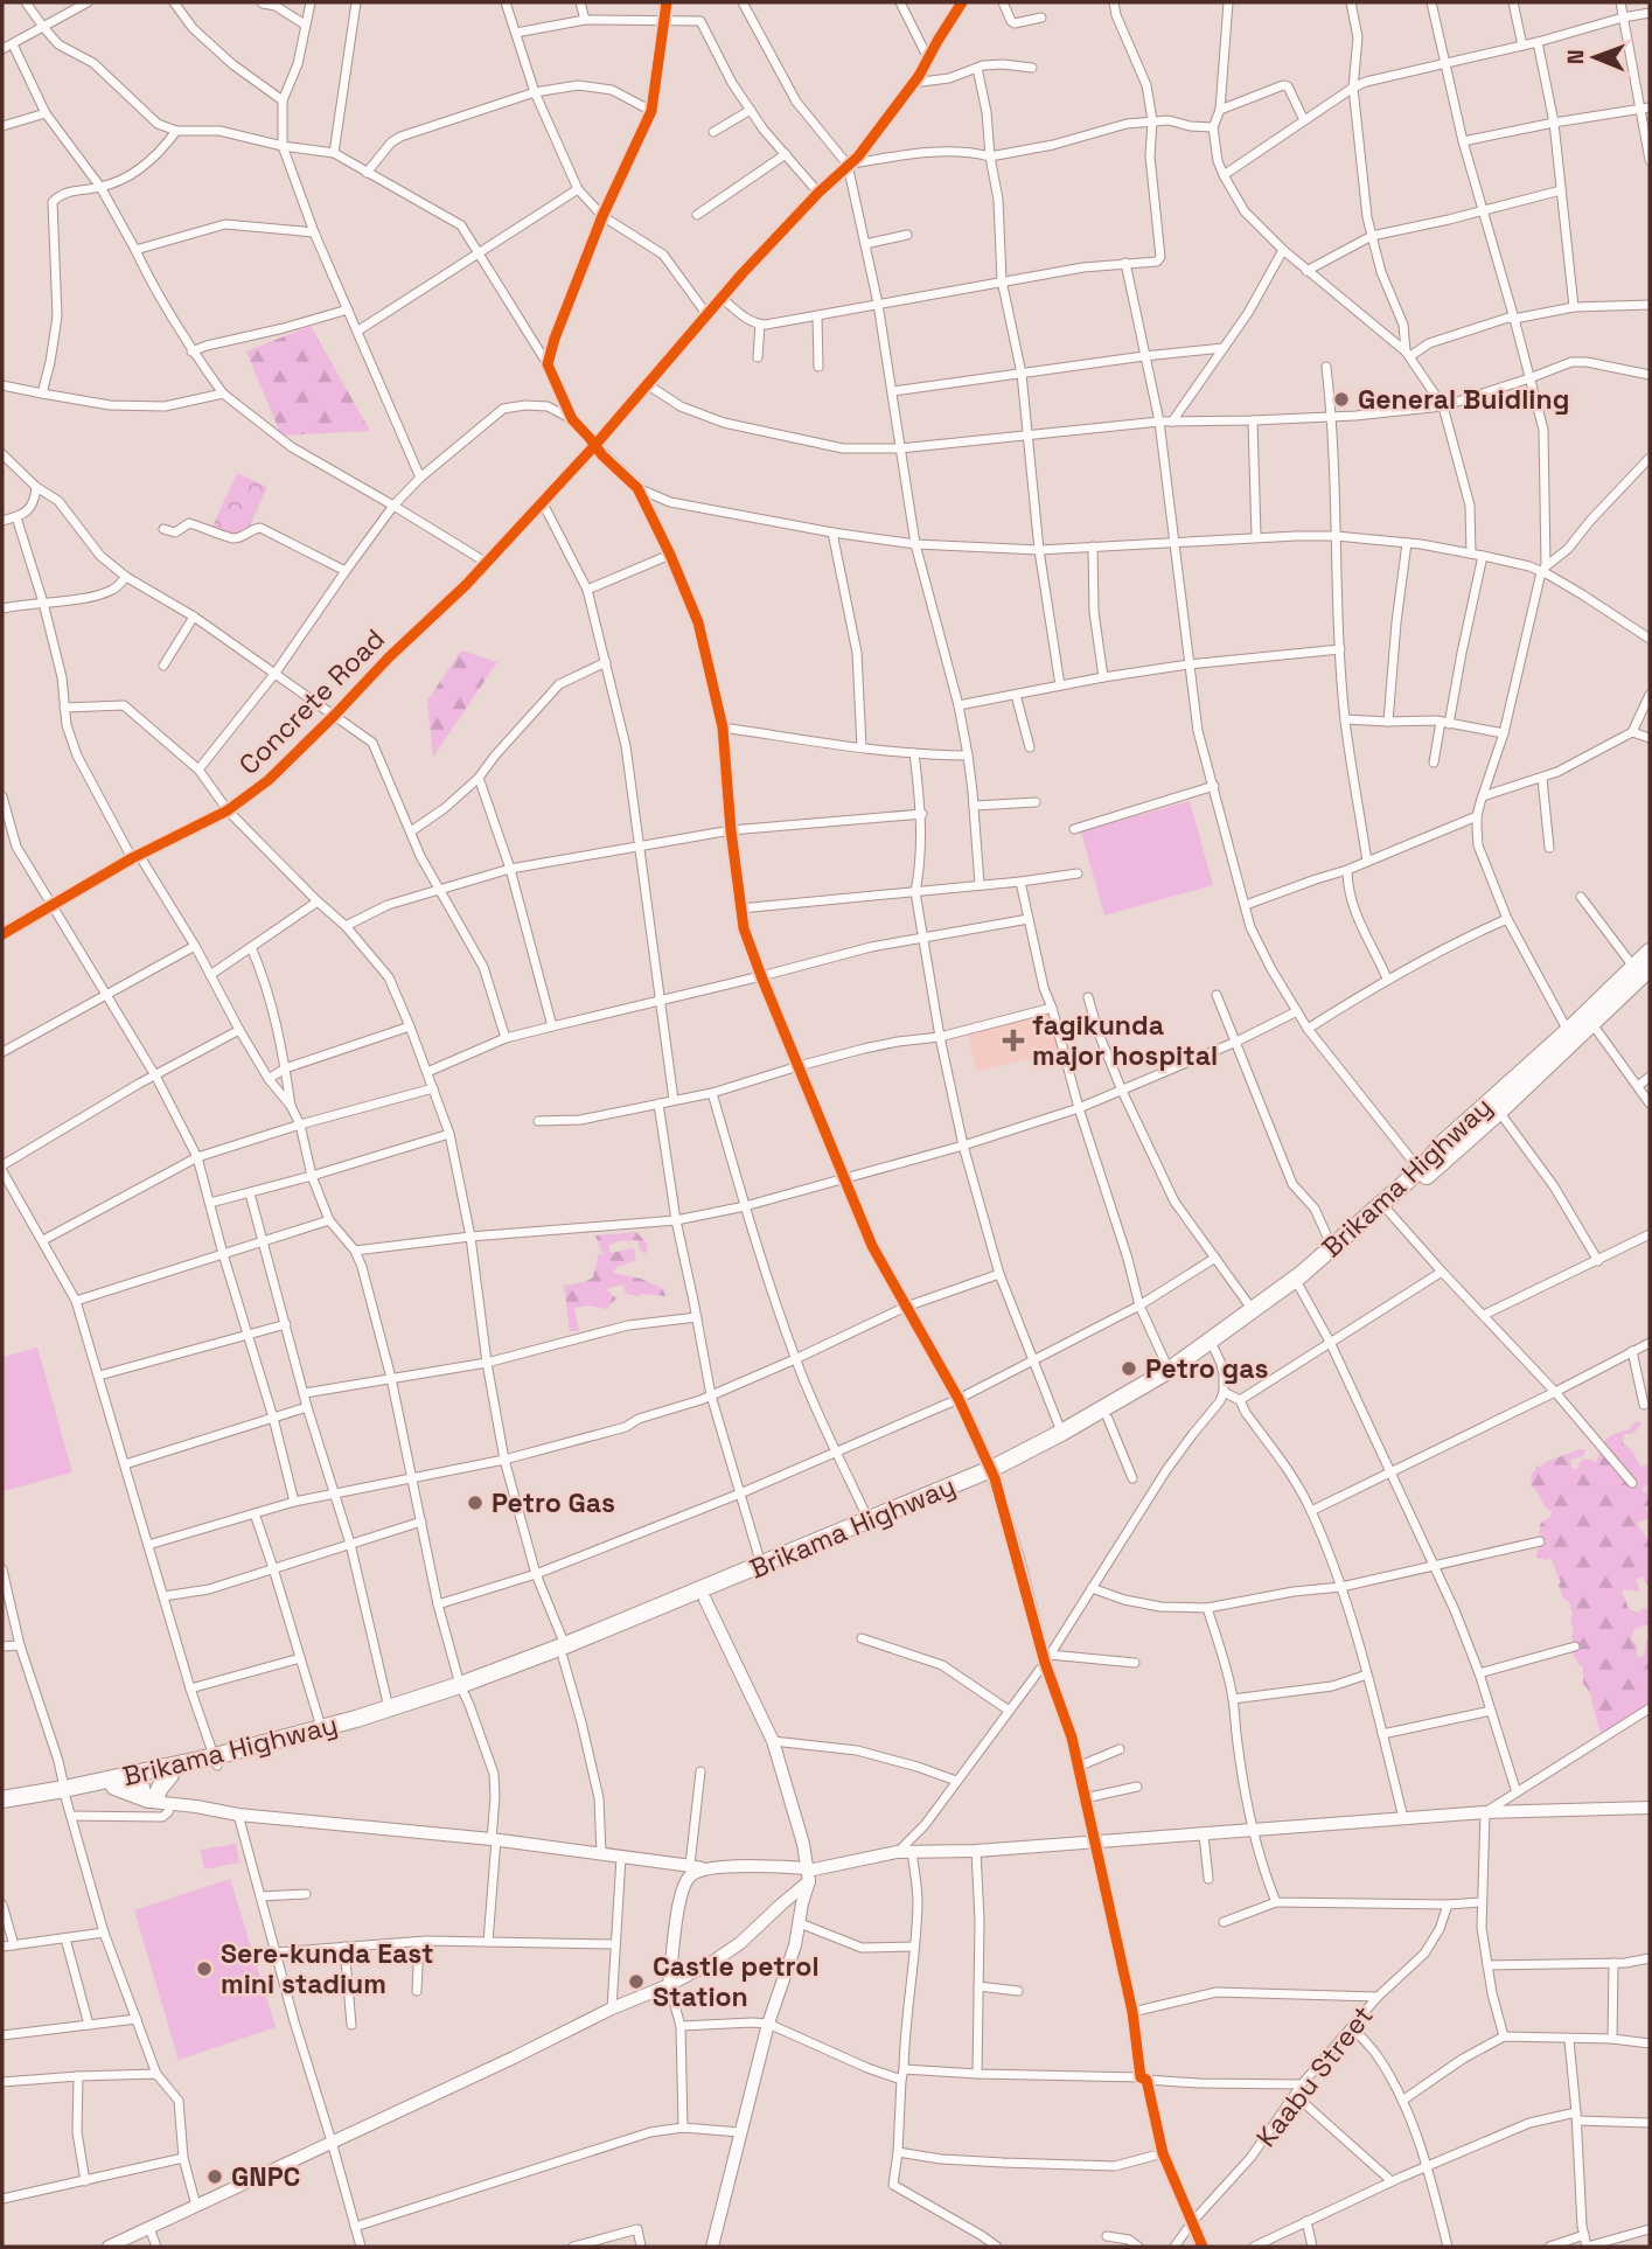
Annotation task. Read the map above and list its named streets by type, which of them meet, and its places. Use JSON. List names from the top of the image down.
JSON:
{
  "streets": {
    "highway": ["Brikama Highway"],
    "street": ["Concrete Road", "Kaabu Street"]
  },
  "places": {
    "other": [
      "General Buidling",
      "Petro gas",
      "Petro Gas",
      "Sere-kunda East mini stadium",
      "Castle petrol Station",
      "GNPC"
    ],
    "health": ["fagikunda major hospital"]
  },
  "north": "left"
}
